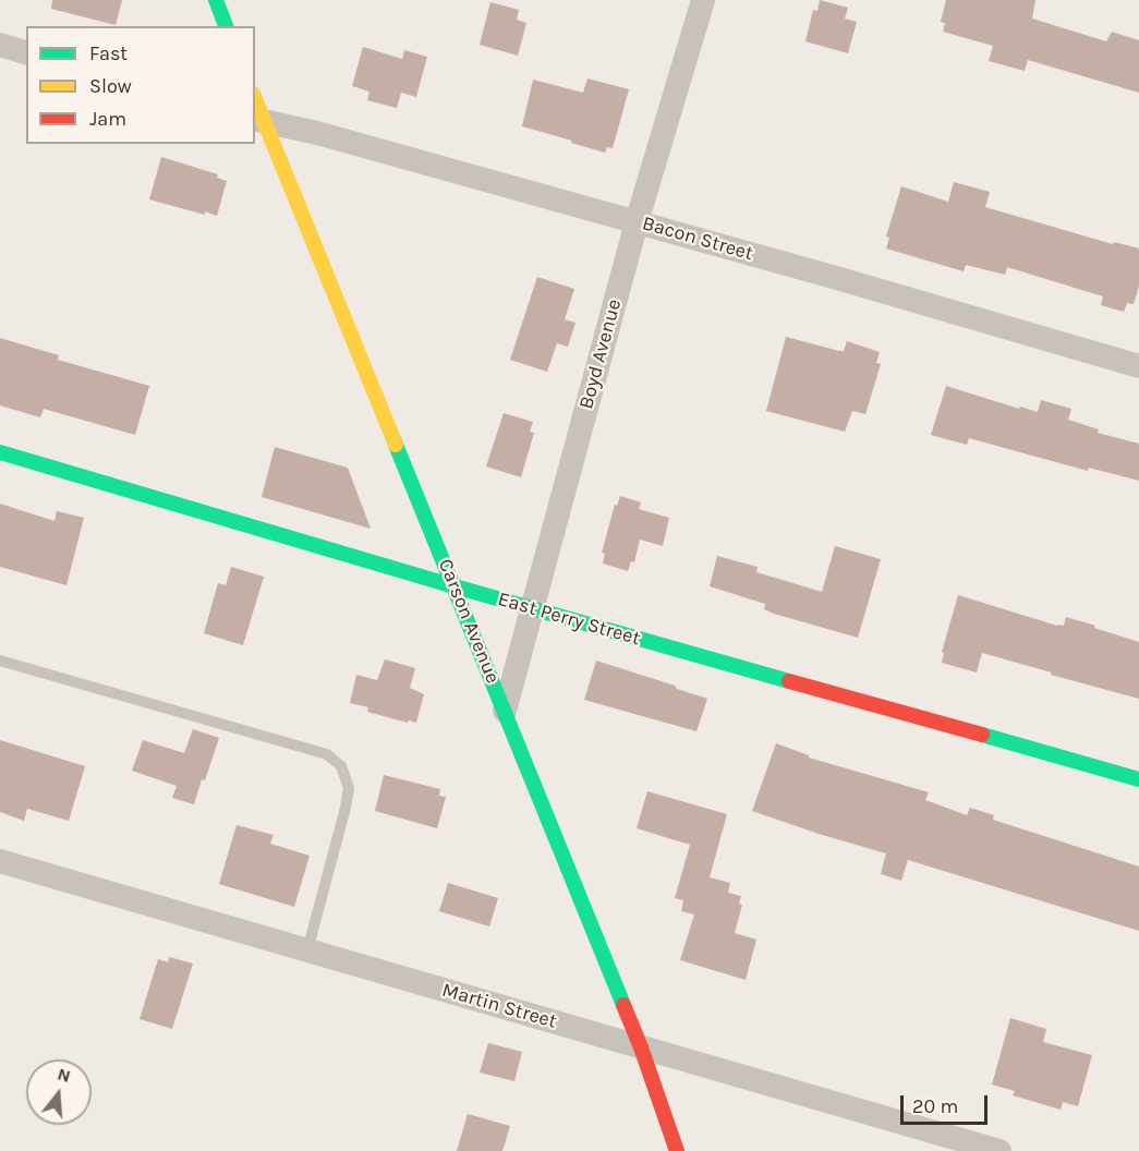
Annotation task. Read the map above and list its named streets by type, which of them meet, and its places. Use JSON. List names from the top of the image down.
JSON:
{
  "streets": {
    "street": [
      "Bacon Street",
      "Boyd Avenue",
      "East Perry Street",
      "Carson Avenue",
      "Martin Street"
    ]
  },
  "crossings": [
    ["Bacon Street", "Boyd Avenue"],
    ["Bacon Street", "Carson Avenue"],
    ["Boyd Avenue", "East Perry Street"],
    ["Boyd Avenue", "Carson Avenue"],
    ["East Perry Street", "Carson Avenue"],
    ["Carson Avenue", "Martin Street"]
  ],
  "legend": ["Fast", "Slow", "Jam"],
  "scale_bar": "20 m",
  "north": "top"
}
